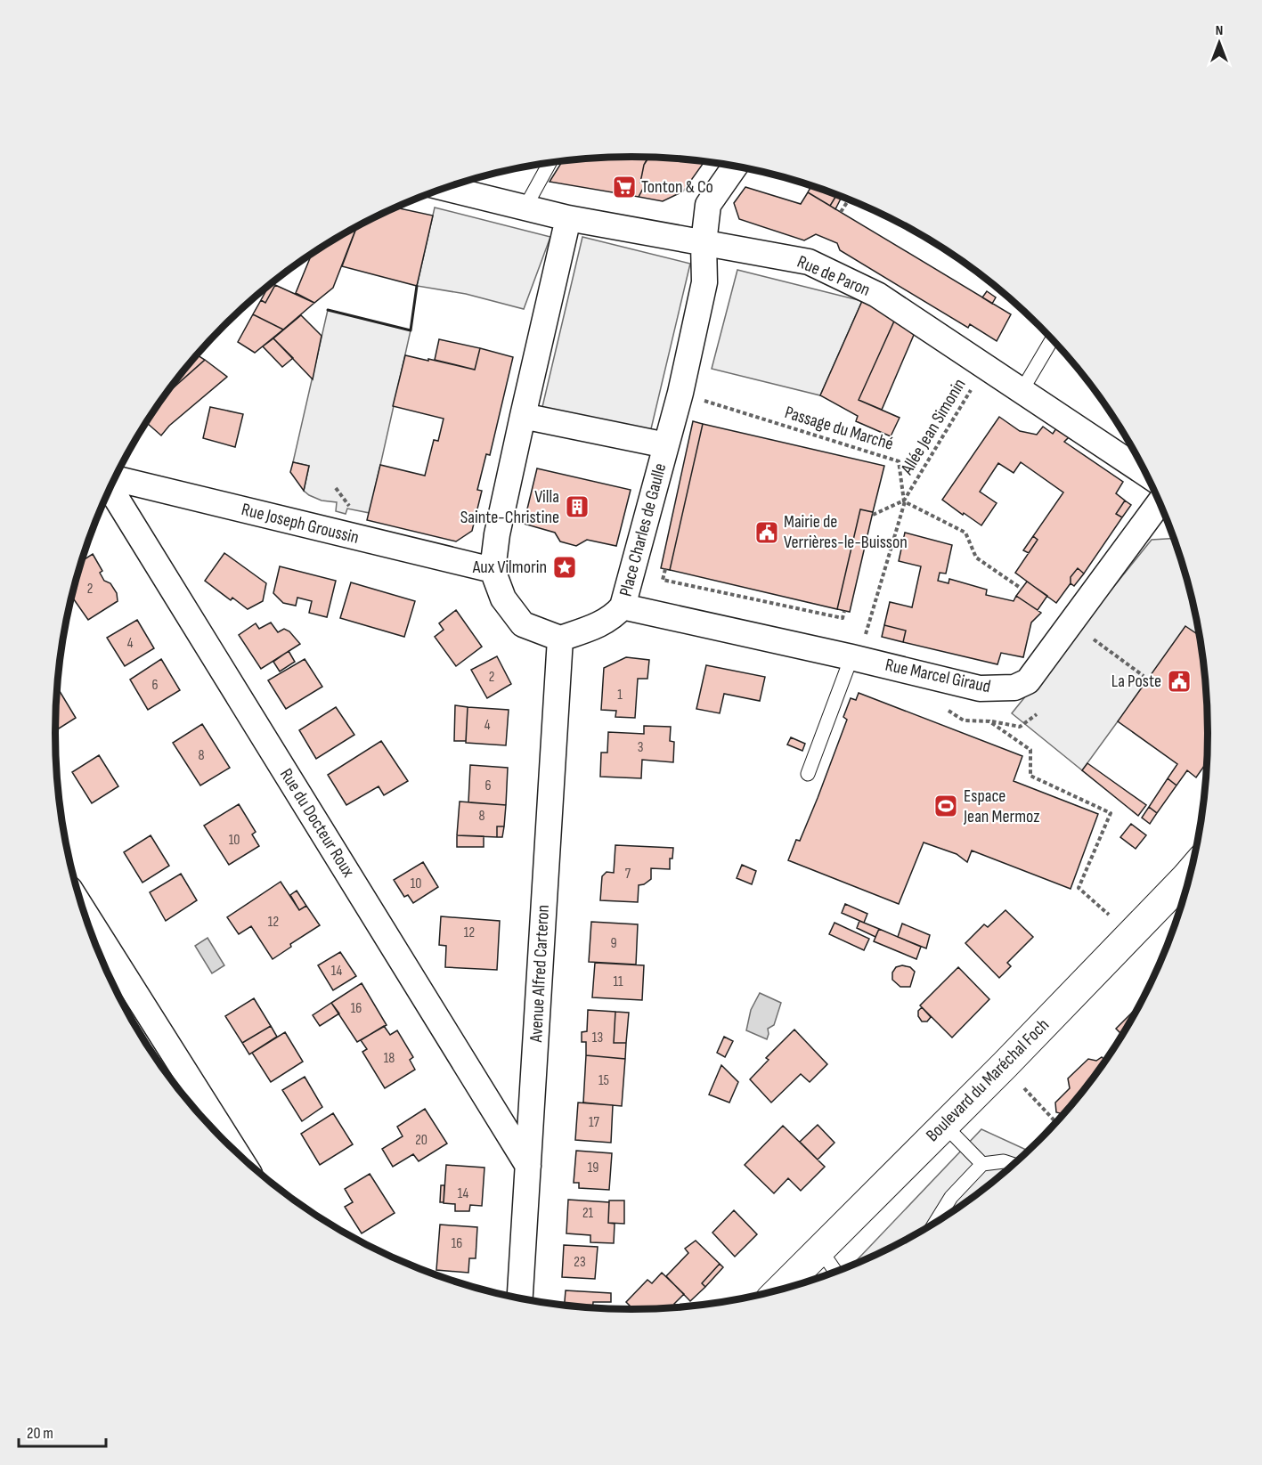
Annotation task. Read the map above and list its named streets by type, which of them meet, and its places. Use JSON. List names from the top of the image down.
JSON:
{
  "streets": {
    "street": [
      "Rue de Paron",
      "Rue Joseph Groussin",
      "Place Charles de Gaulle",
      "Rue Marcel Giraud",
      "Rue du Docteur Roux",
      "Avenue Alfred Carteron",
      "Boulevard du Maréchal Foch"
    ],
    "path": ["Allée Jean Simonin", "Passage du Marché"]
  },
  "crossings": [
    ["Rue de Paron", "Allée Jean Simonin"],
    ["Rue de Paron", "Place Charles de Gaulle"],
    ["Allée Jean Simonin", "Passage du Marché"],
    ["Allée Jean Simonin", "Rue Marcel Giraud"],
    ["Passage du Marché", "Place Charles de Gaulle"],
    ["Place Charles de Gaulle", "Rue Marcel Giraud"],
    ["Place Charles de Gaulle", "Avenue Alfred Carteron"],
    ["Rue du Docteur Roux", "Avenue Alfred Carteron"]
  ],
  "places": {
    "supermarket": ["Tonton & Co"],
    "building": ["Villa Sainte-Christine"],
    "public building": ["Mairie de Verrières-le-Buisson", "La Poste"],
    "place": ["Aux Vilmorin"],
    "sports": ["Espace Jean Mermoz"]
  },
  "house_numbers": [
    "2",
    "4",
    "2",
    "6",
    "1",
    "4",
    "3",
    "8",
    "6",
    "8",
    "10",
    "7",
    "10",
    "12",
    "12",
    "9",
    "14",
    "11",
    "16",
    "13",
    "18",
    "15",
    "17",
    "20",
    "19",
    "14",
    "21",
    "16",
    "23"
  ],
  "scale_bar": "20 m",
  "north": "top"
}
